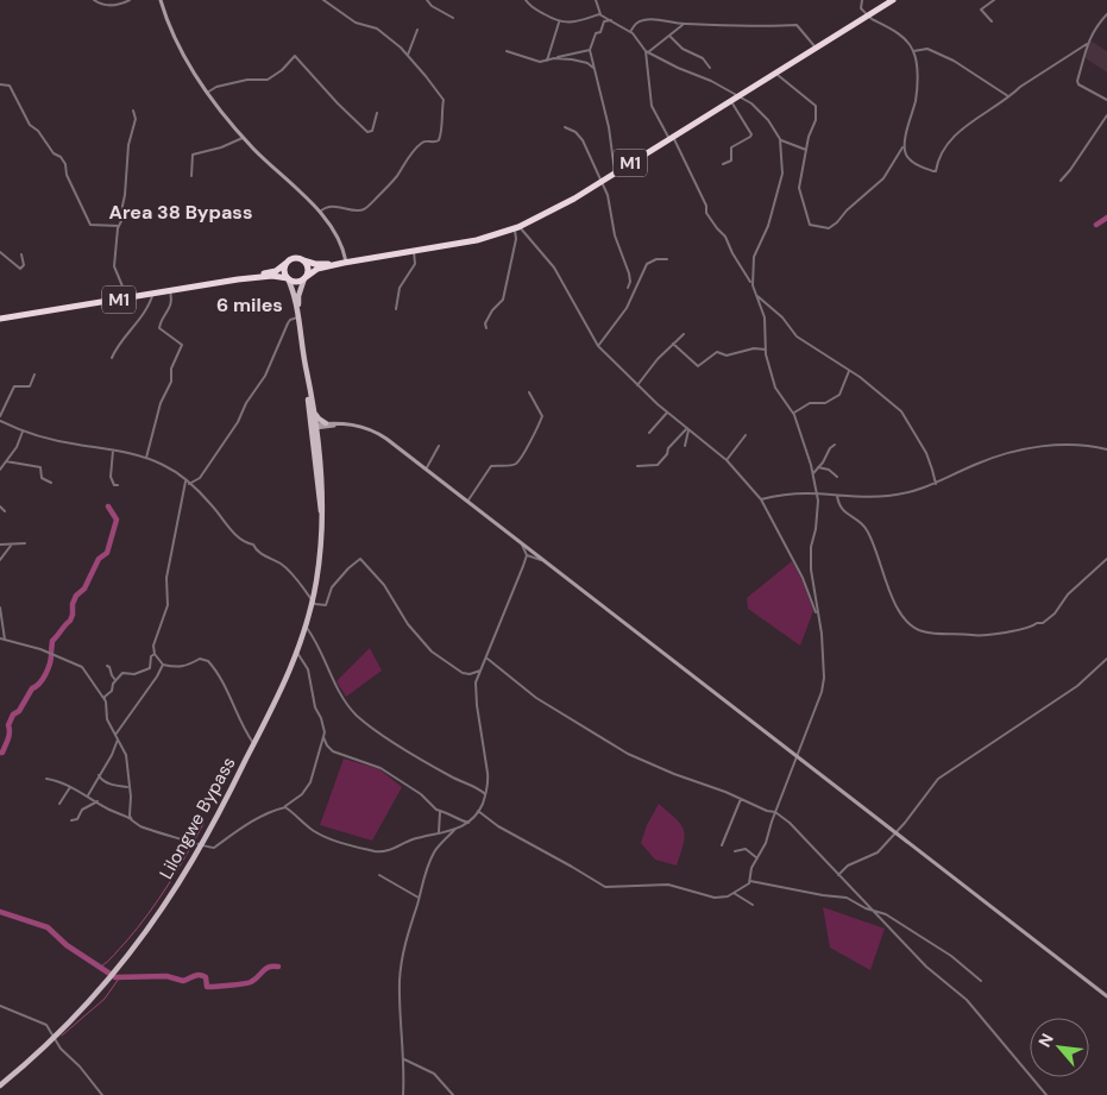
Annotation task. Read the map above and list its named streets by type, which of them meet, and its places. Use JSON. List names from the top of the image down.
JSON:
{
  "streets": {
    "highway": ["M1"],
    "main road": ["Lilongwe Bypass"]
  },
  "crossings": [
    ["M1", "Lilongwe Bypass"]
  ],
  "districts": ["Area 38 Bypass", "6 miles"],
  "north": "top left"
}
